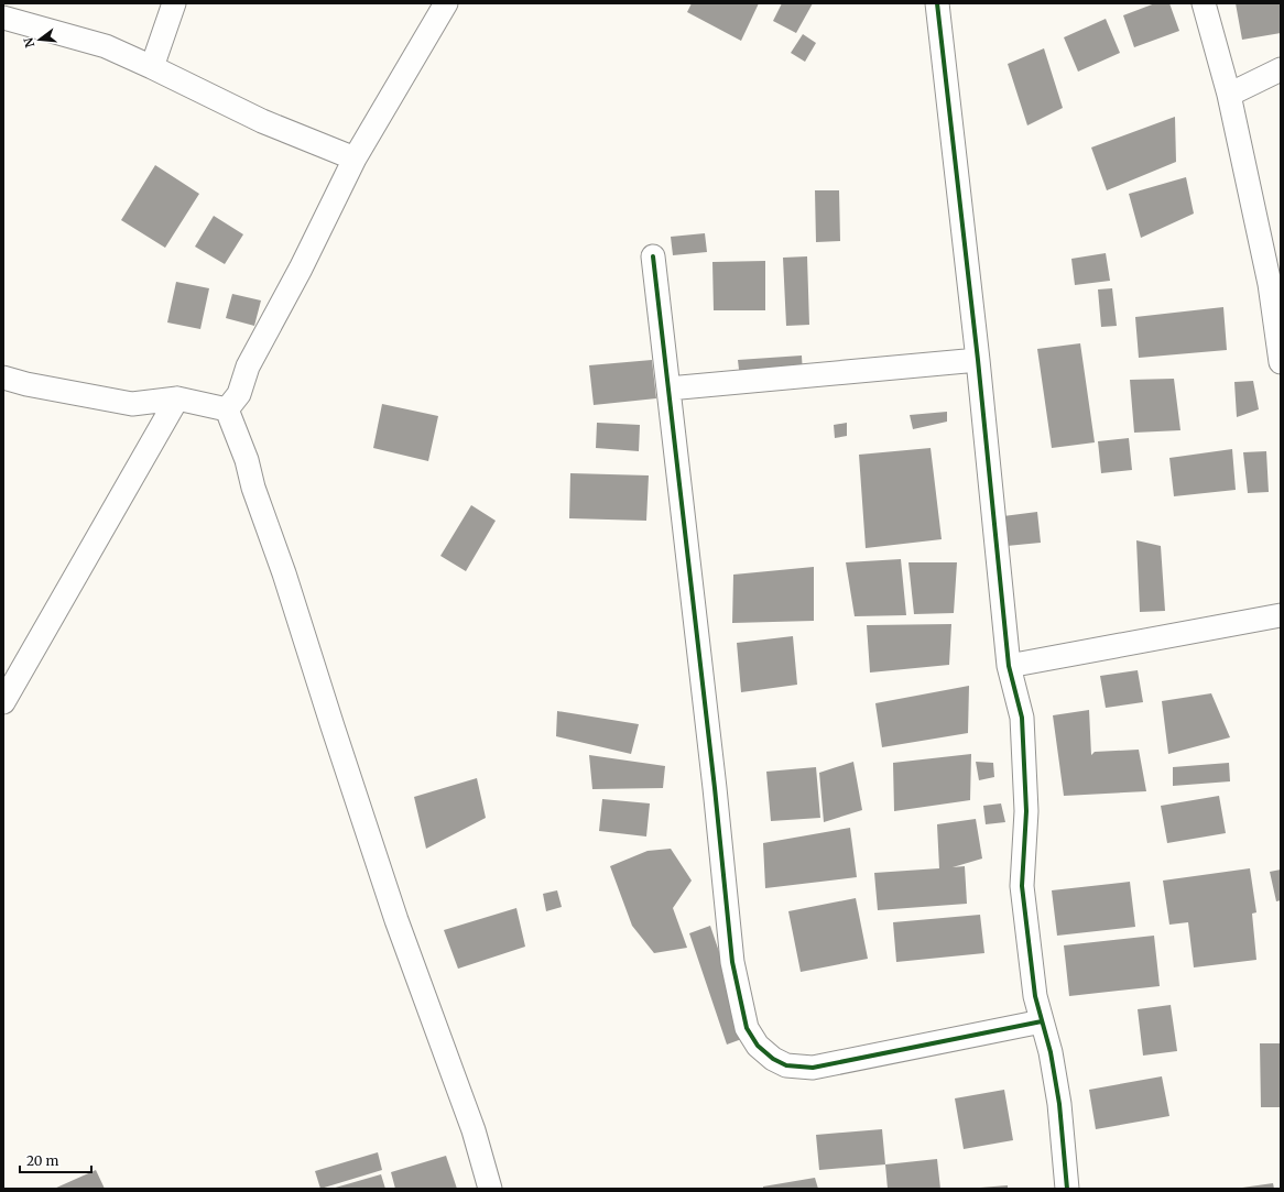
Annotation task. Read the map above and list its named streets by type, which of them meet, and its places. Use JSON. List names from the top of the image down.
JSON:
{
  "scale_bar": "20 m",
  "north": "left"
}
